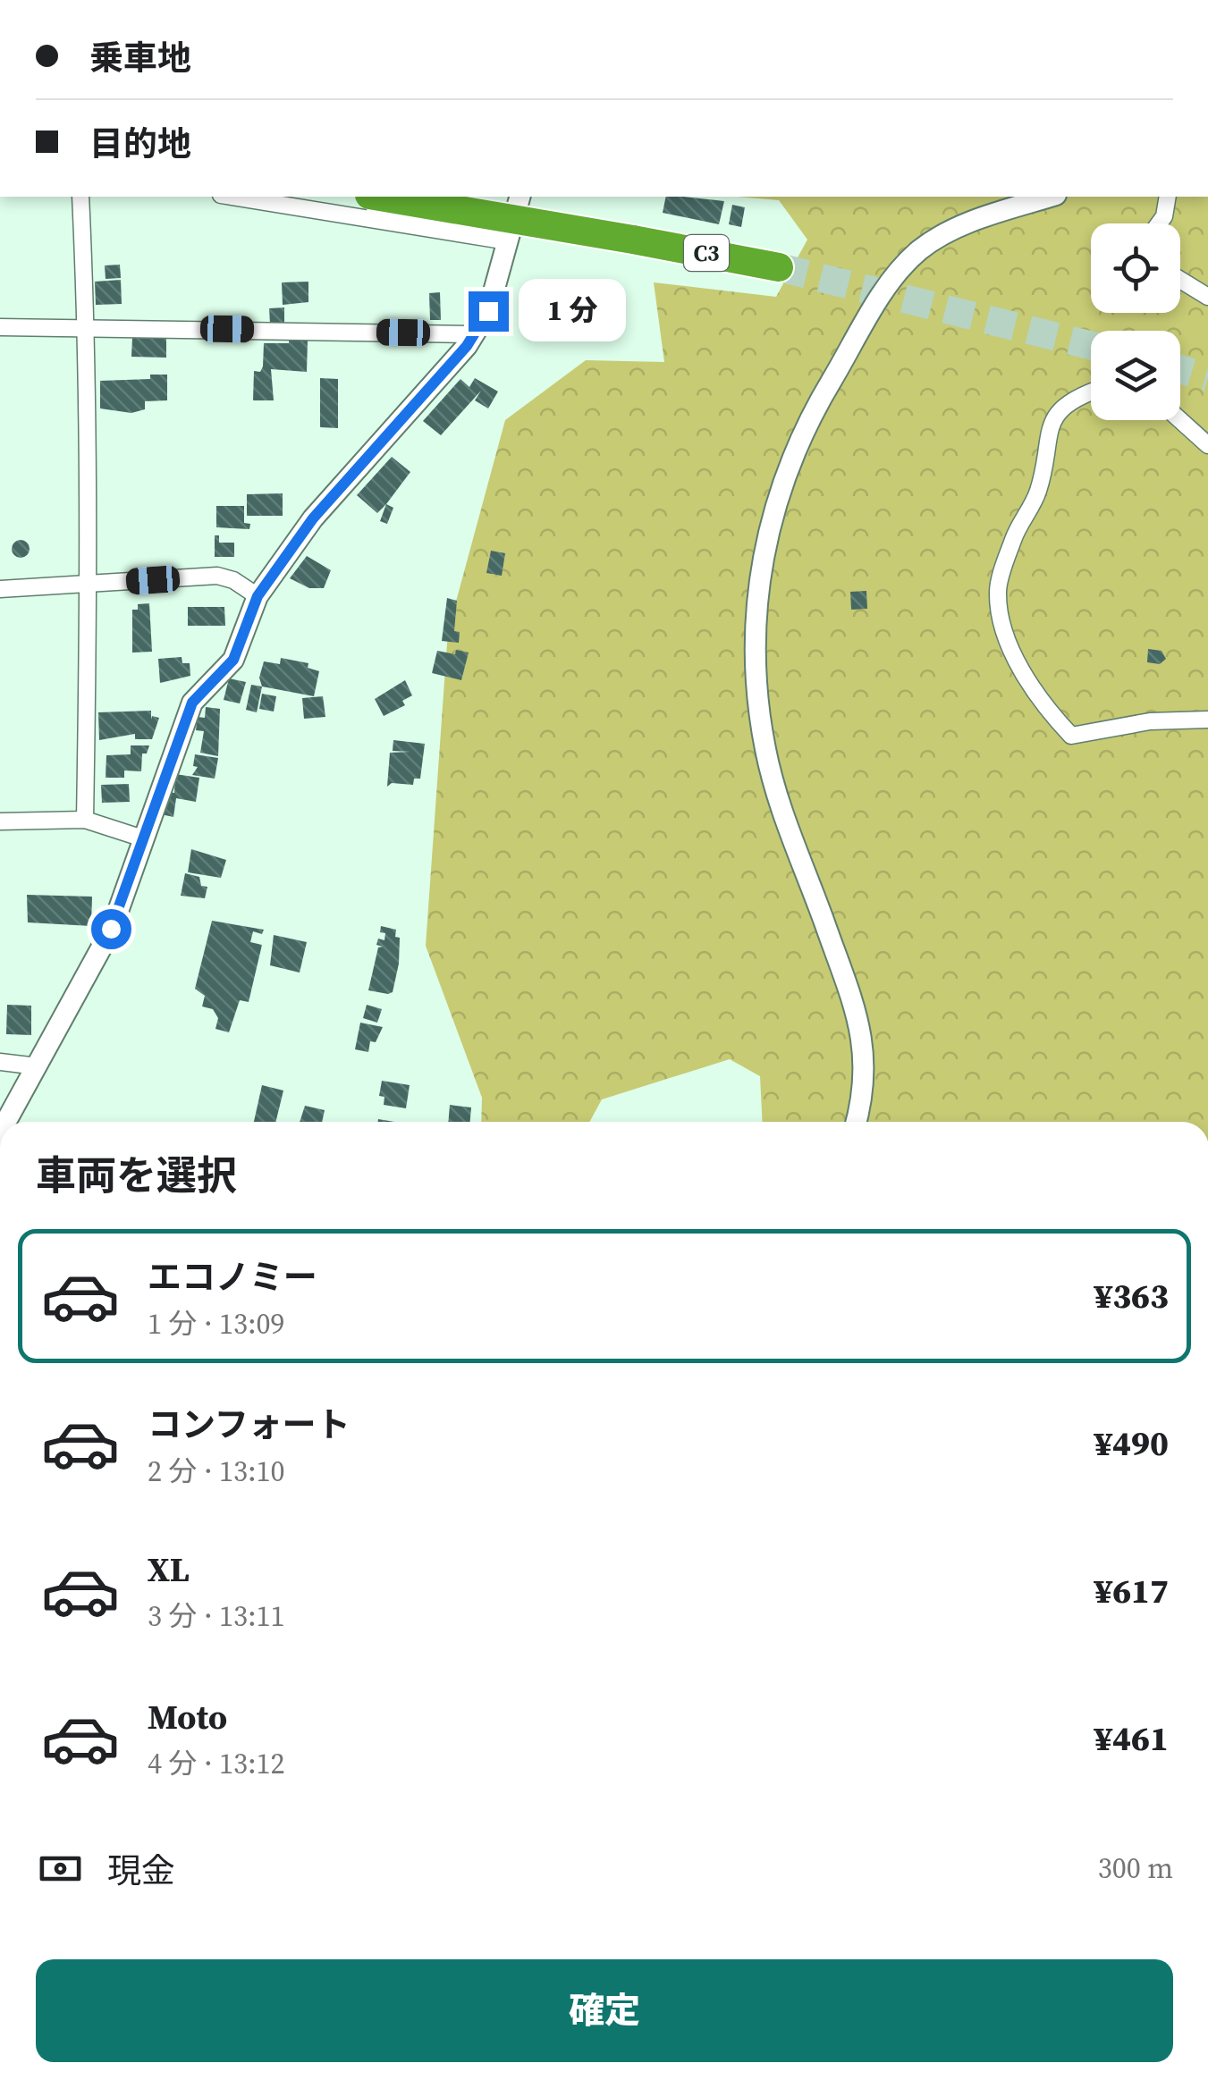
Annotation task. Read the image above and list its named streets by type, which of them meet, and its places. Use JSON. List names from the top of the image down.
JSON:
{
  "streets": {
    "highway": ["C3"]
  },
  "page": {
    "banner": ["乗車地", "目的地"],
    "bubble": "1 分",
    "heading": "車両を選択",
    "list": [
      {
        "name": "エコノミー",
        "note": "1 分 · 13:09",
        "value": "¥363"
      },
      {
        "name": "コンフォート",
        "note": "2 分 · 13:10",
        "value": "¥490"
      },
      {
        "name": "XL",
        "note": "3 分 · 13:11",
        "value": "¥617"
      },
      {
        "name": "Moto",
        "note": "4 分 · 13:12",
        "value": "¥461"
      }
    ],
    "pay": ["現金", "300 m"],
    "buttons": "確定"
  }
}
